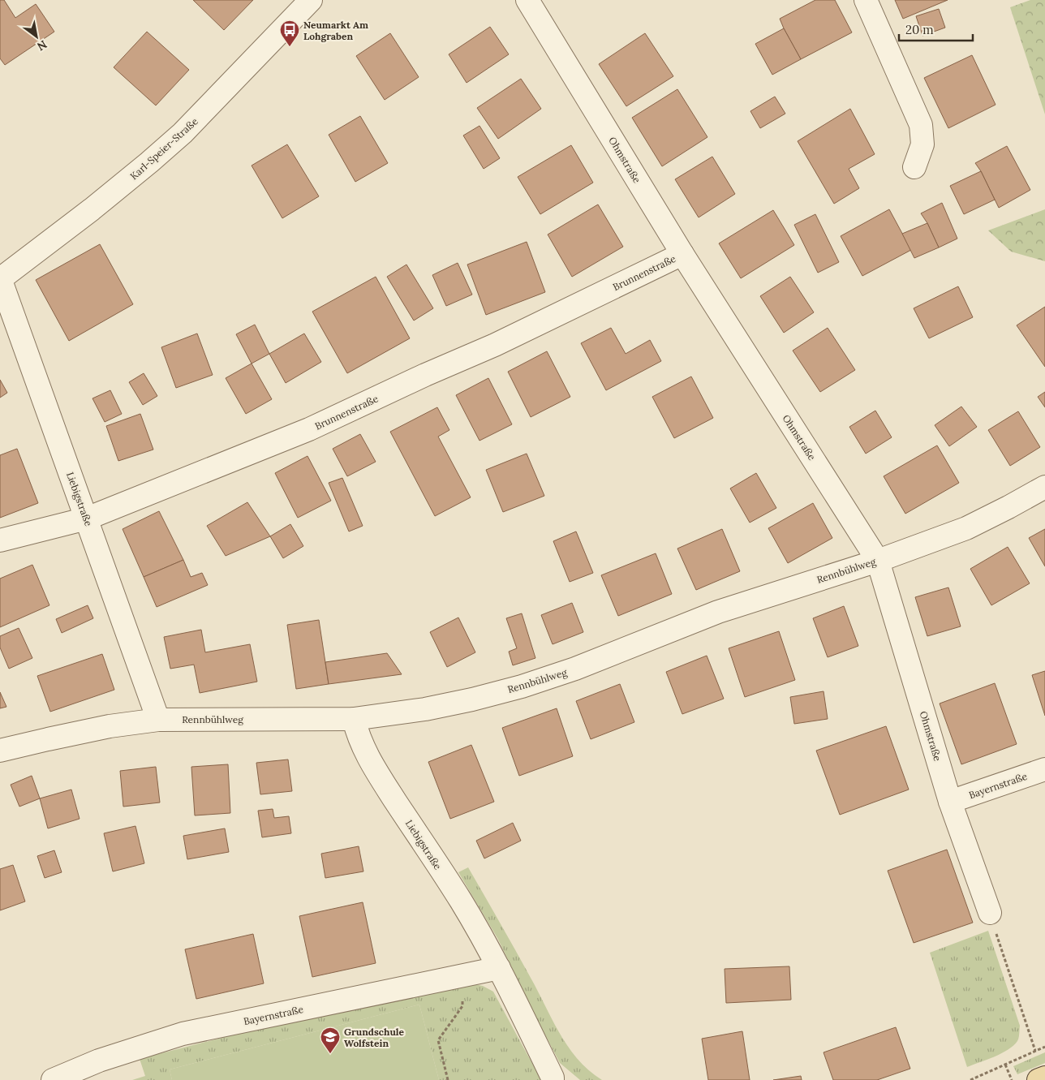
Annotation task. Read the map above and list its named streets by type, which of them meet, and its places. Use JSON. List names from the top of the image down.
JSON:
{
  "streets": {
    "street": [
      "Karl-Speier-Straße",
      "Ohmstraße",
      "Brunnenstraße",
      "Liebigstraße",
      "Rennbühlweg",
      "Bayernstraße"
    ]
  },
  "crossings": [
    ["Karl-Speier-Straße", "Liebigstraße"],
    ["Ohmstraße", "Brunnenstraße"],
    ["Ohmstraße", "Rennbühlweg"],
    ["Ohmstraße", "Bayernstraße"],
    ["Brunnenstraße", "Liebigstraße"],
    ["Liebigstraße", "Rennbühlweg"],
    ["Liebigstraße", "Bayernstraße"]
  ],
  "places": {
    "bus stop": ["Neumarkt Am Lohgraben"],
    "school or university": ["Grundschule Wolfstein"]
  },
  "scale_bar": "20 m",
  "north": "bottom right"
}
